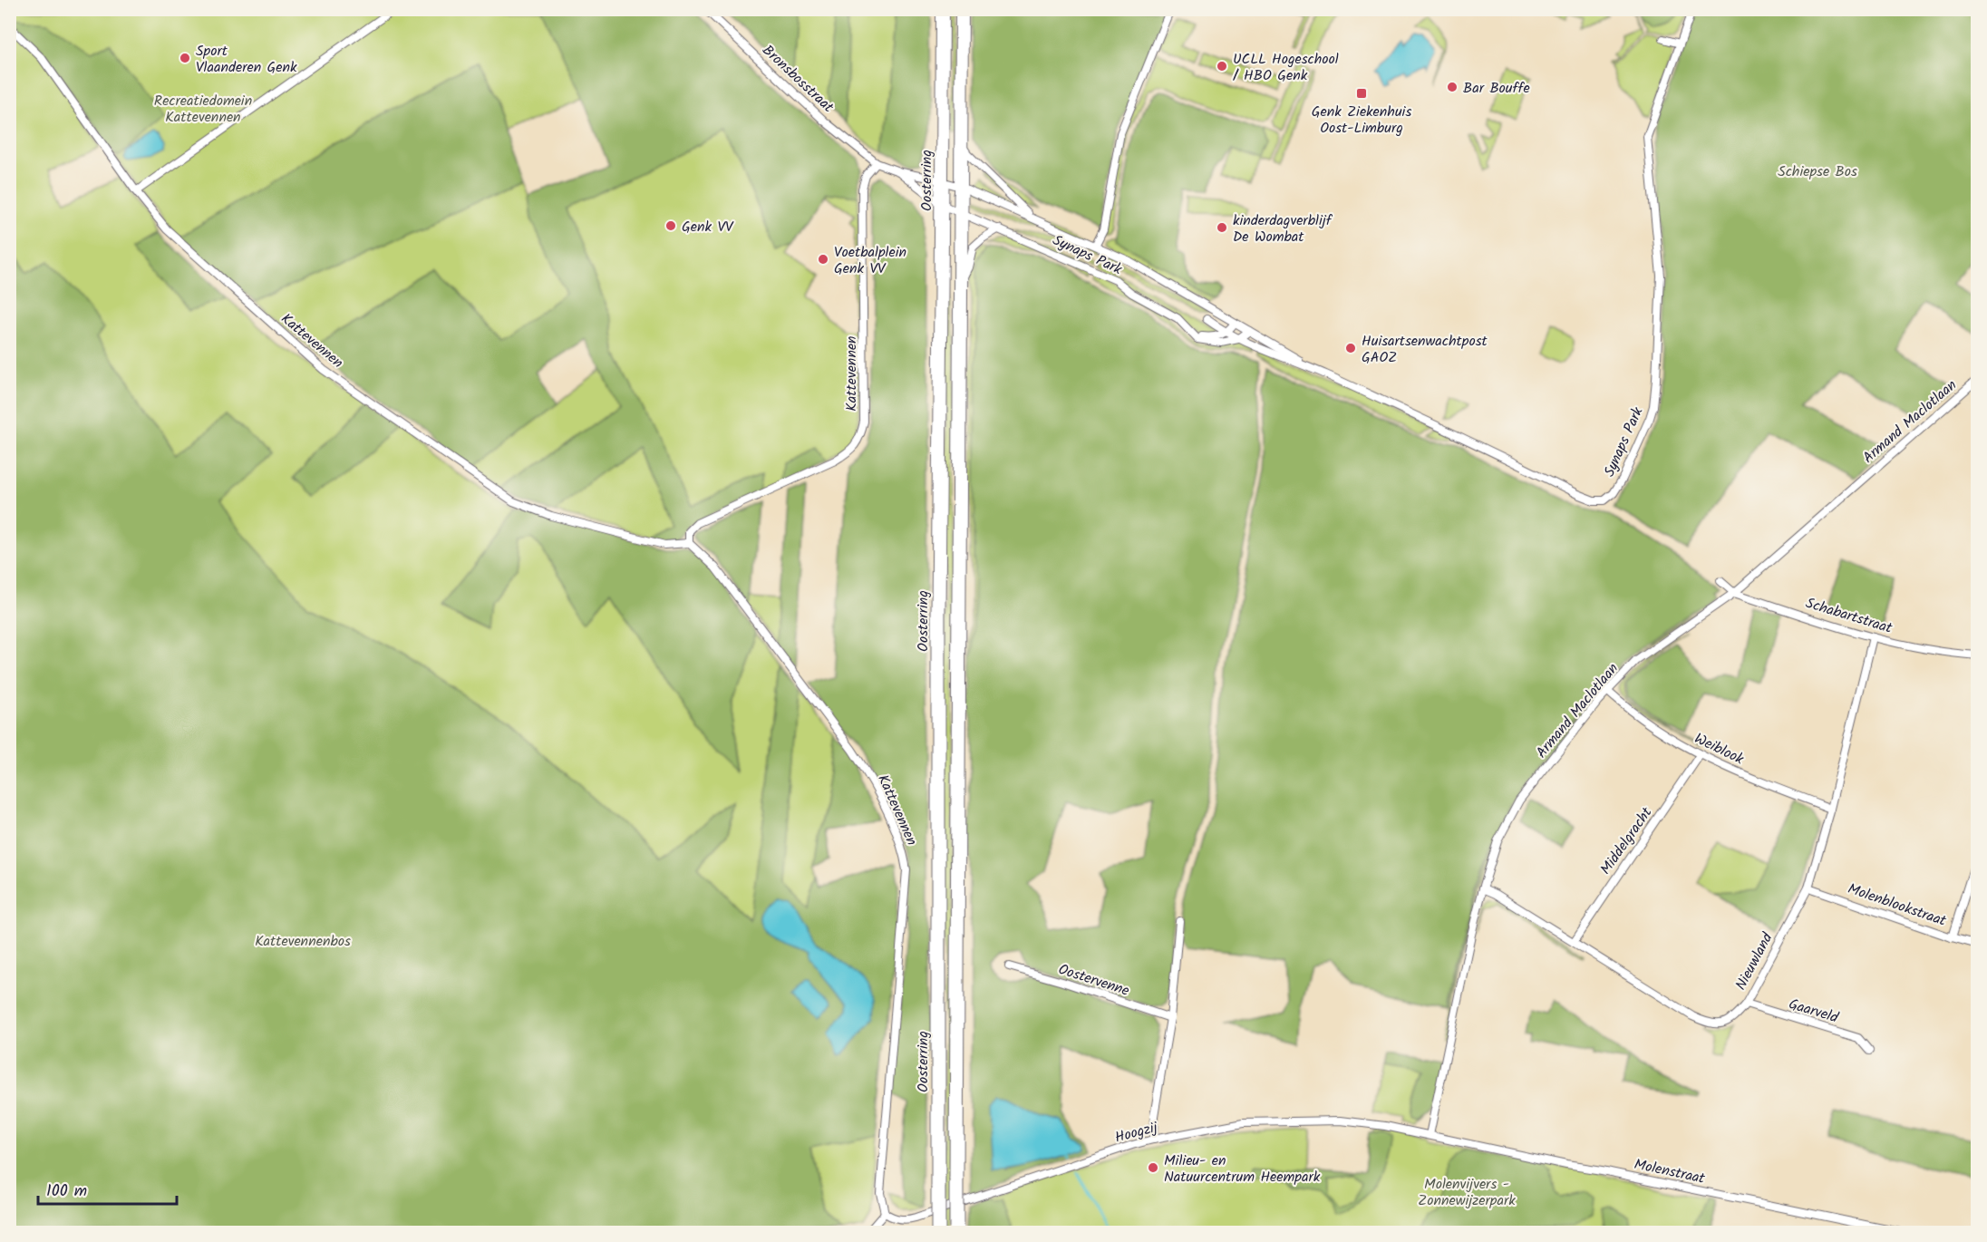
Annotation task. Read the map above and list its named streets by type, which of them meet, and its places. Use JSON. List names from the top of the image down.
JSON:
{
  "streets": {
    "highway": ["Oosterring"],
    "street": [
      "Bronsbosstraat",
      "Synaps Park",
      "Kattevennen",
      "Armand Maclotlaan",
      "Schabartstraat",
      "Weiblook",
      "Middelgracht",
      "Molenblookstraat",
      "Nieuwland",
      "Oostervenne",
      "Gaarveld",
      "Hoogzij",
      "Molenstraat"
    ]
  },
  "crossings": [
    ["Bronsbosstraat", "Kattevennen"],
    ["Oosterring", "Synaps Park"],
    ["Kattevennen", "Hoogzij"],
    ["Armand Maclotlaan", "Schabartstraat"],
    ["Armand Maclotlaan", "Weiblook"],
    ["Armand Maclotlaan", "Nieuwland"],
    ["Armand Maclotlaan", "Hoogzij"],
    ["Armand Maclotlaan", "Molenstraat"],
    ["Schabartstraat", "Nieuwland"],
    ["Weiblook", "Middelgracht"],
    ["Weiblook", "Nieuwland"],
    ["Middelgracht", "Nieuwland"],
    ["Molenblookstraat", "Nieuwland"],
    ["Nieuwland", "Gaarveld"],
    ["Hoogzij", "Molenstraat"]
  ],
  "parks": [
    "Recreatiedomein Kattevennen",
    "Schiepse Bos",
    "Kattevennenbos",
    "Molenvijvers - Zonnewijzerpark"
  ],
  "places": {
    "other": [
      "Sport Vlaanderen Genk",
      "UCLL Hogeschool / HBO Genk",
      "Bar Bouffe",
      "Genk VV",
      "kinderdagverblijf De Wombat",
      "Voetbalplein Genk VV",
      "Huisartsenwachtpost GAOZ",
      "Milieu- en Natuurcentrum Heempark"
    ],
    "transit": ["Genk Ziekenhuis Oost-Limburg"]
  },
  "scale_bar": "100 m"
}
